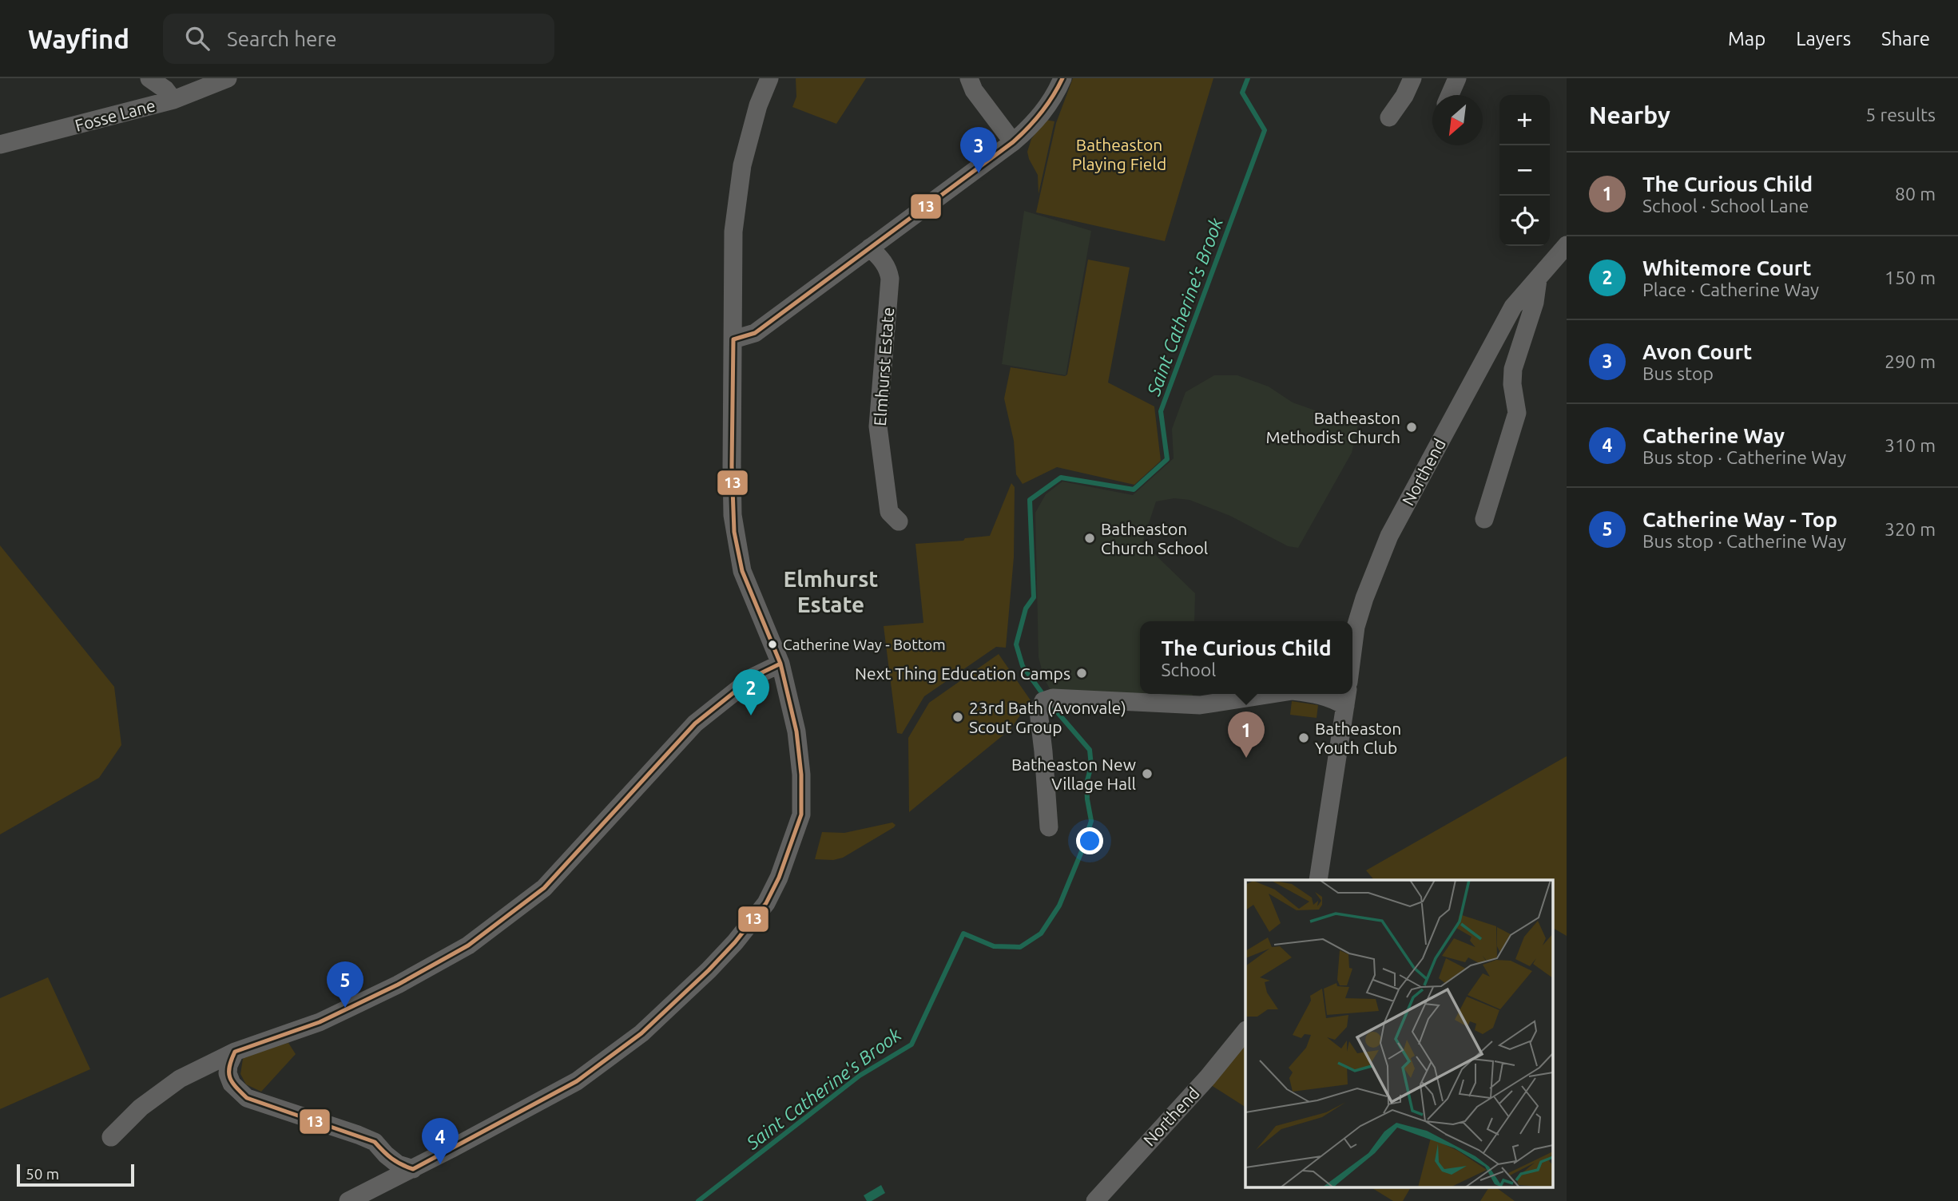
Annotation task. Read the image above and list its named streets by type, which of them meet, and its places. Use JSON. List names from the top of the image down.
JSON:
{
  "streets": {
    "street": ["Fosse Lane", "Elmhurst Estate", "Northend"]
  },
  "districts": ["Elmhurst Estate"],
  "water": ["Saint Catherine's Brook"],
  "parks": ["Batheaston Playing Field"],
  "places": [
    "Batheaston Methodist Church",
    "Batheaston Church School",
    "Catherine Way - Bottom",
    "Next Thing Education Camps",
    "23rd Bath (Avonvale) Scout Group",
    "Batheaston Youth Club",
    "Batheaston New Village Hall"
  ],
  "lines": ["transit line 13"],
  "scale_bar": "50 m",
  "north": "bottom left",
  "page": {
    "header": "Wayfind",
    "search": "Search here",
    "nav": ["Map", "Layers", "Share"],
    "heading": ["Nearby", "5 results"],
    "map_buttons": ["+", "−"],
    "pins": [
      "3",
      "2",
      "1",
      "5",
      "4"
    ],
    "list": [
      {
        "mark": "1",
        "name": "The Curious Child",
        "note": "School · School Lane",
        "value": "80 m"
      },
      {
        "mark": "2",
        "name": "Whitemore Court",
        "note": "Place · Catherine Way",
        "value": "150 m"
      },
      {
        "mark": "3",
        "name": "Avon Court",
        "note": "Bus stop",
        "value": "290 m"
      },
      {
        "mark": "4",
        "name": "Catherine Way",
        "note": "Bus stop · Catherine Way",
        "value": "310 m"
      },
      {
        "mark": "5",
        "name": "Catherine Way - Top",
        "note": "Bus stop · Catherine Way",
        "value": "320 m"
      }
    ],
    "popup": ["The Curious Child", "School"],
    "scale": "50 m"
  }
}
